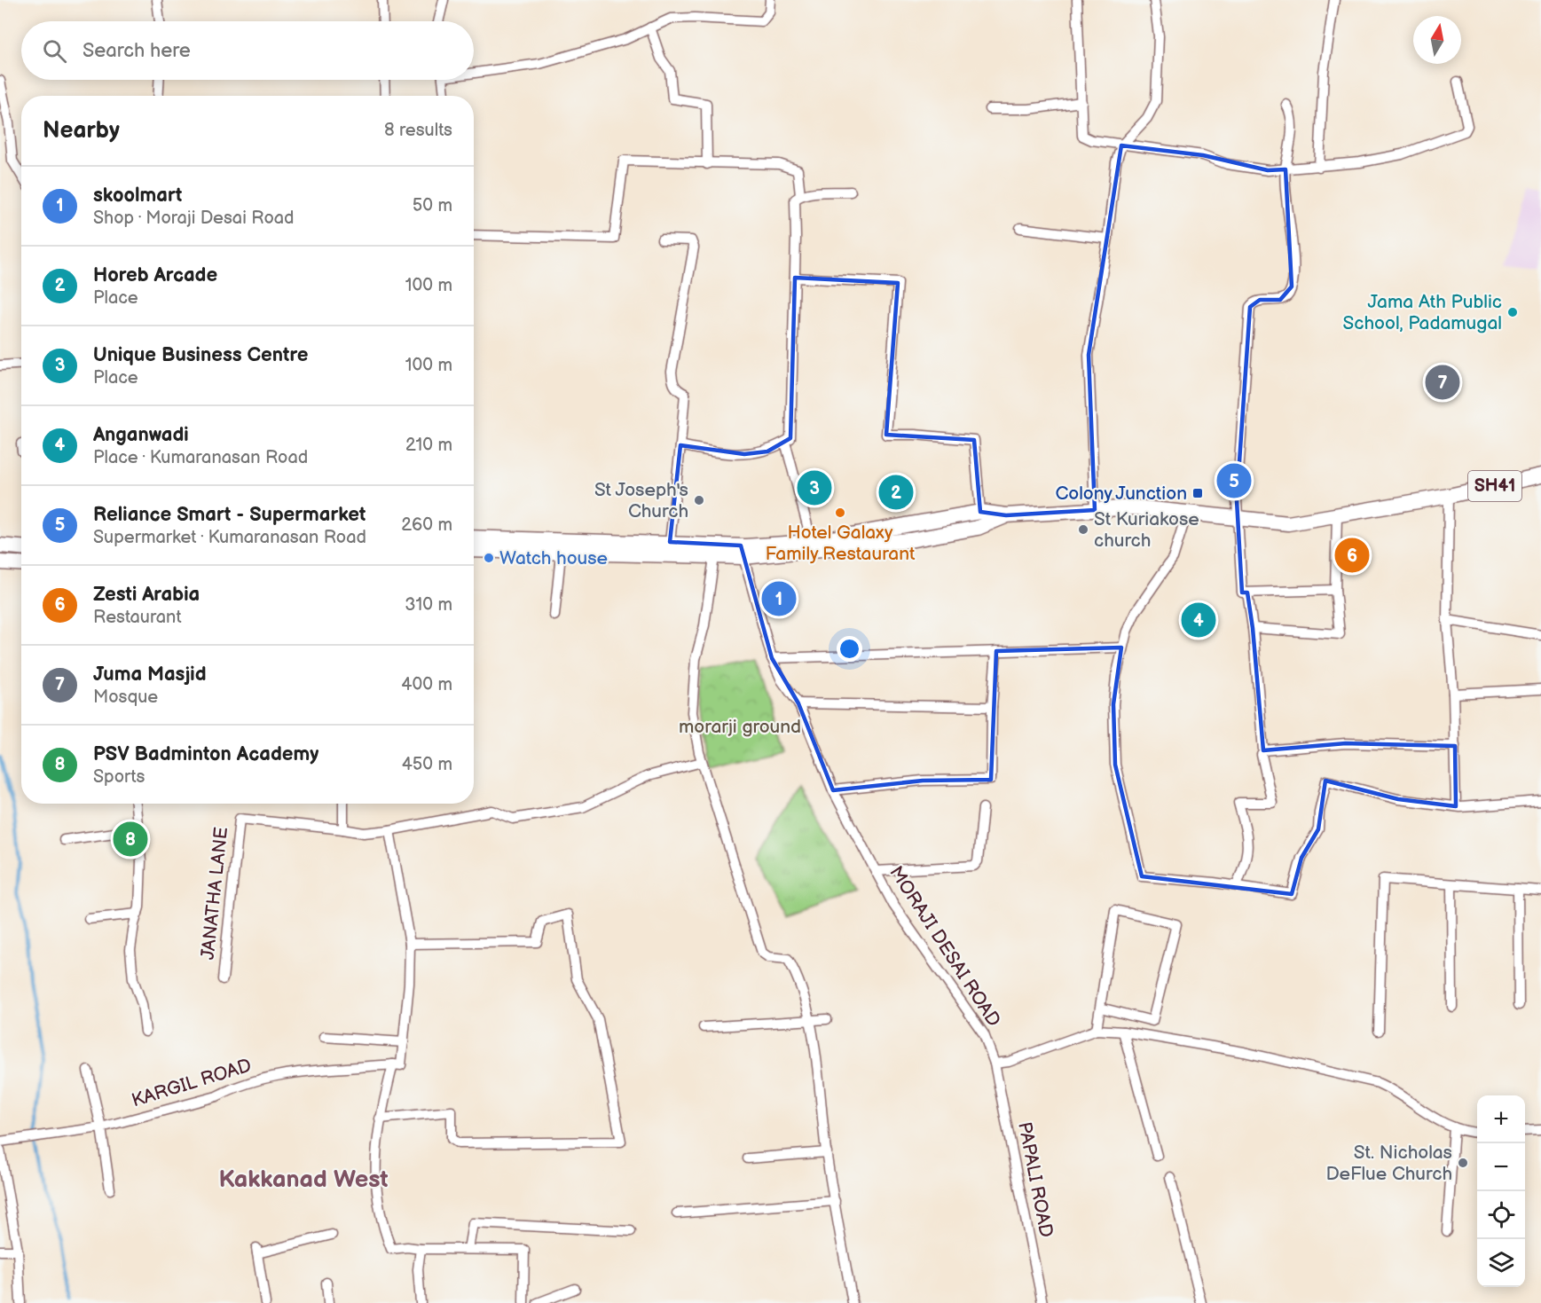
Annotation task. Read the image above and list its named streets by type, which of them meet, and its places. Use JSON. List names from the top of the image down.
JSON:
{
  "streets": {
    "main road": ["SH41"],
    "street": [
      "JANATHA LANE",
      "MORAJI DESAI ROAD",
      "KARGIL ROAD",
      "PAPALI ROAD"
    ]
  },
  "crossings": [
    ["MORAJI DESAI ROAD", "PAPALI ROAD"]
  ],
  "districts": ["Kakkanad West"],
  "parks": ["morarji ground"],
  "places": {
    "other": [
      "Jama Ath Public School, Padamugal",
      "St Joseph's Church",
      "Hotel Galaxy Family Restaurant",
      "St Kuriakose church",
      "Watch house",
      "St. Nicholas DeFlue Church"
    ],
    "transit": ["Colony Junction"]
  },
  "north": "top",
  "page": {
    "search": "Search here",
    "heading": ["Nearby", "8 results"],
    "list": [
      {
        "mark": "1",
        "name": "skoolmart",
        "note": "Shop · Moraji Desai Road",
        "value": "50 m"
      },
      {
        "mark": "2",
        "name": "Horeb Arcade",
        "note": "Place",
        "value": "100 m"
      },
      {
        "mark": "3",
        "name": "Unique Business Centre",
        "note": "Place",
        "value": "100 m"
      },
      {
        "mark": "4",
        "name": "Anganwadi",
        "note": "Place · Kumaranasan Road",
        "value": "210 m"
      },
      {
        "mark": "5",
        "name": "Reliance Smart - Supermarket",
        "note": "Supermarket · Kumaranasan Road",
        "value": "260 m"
      },
      {
        "mark": "6",
        "name": "Zesti Arabia",
        "note": "Restaurant",
        "value": "310 m"
      },
      {
        "mark": "7",
        "name": "Juma Masjid",
        "note": "Mosque",
        "value": "400 m"
      },
      {
        "mark": "8",
        "name": "PSV Badminton Academy",
        "note": "Sports",
        "value": "450 m"
      }
    ],
    "pins": [
      "7",
      "5",
      "3",
      "2",
      "6",
      "1",
      "4",
      "8"
    ],
    "map_buttons": ["+", "−"]
  }
}
